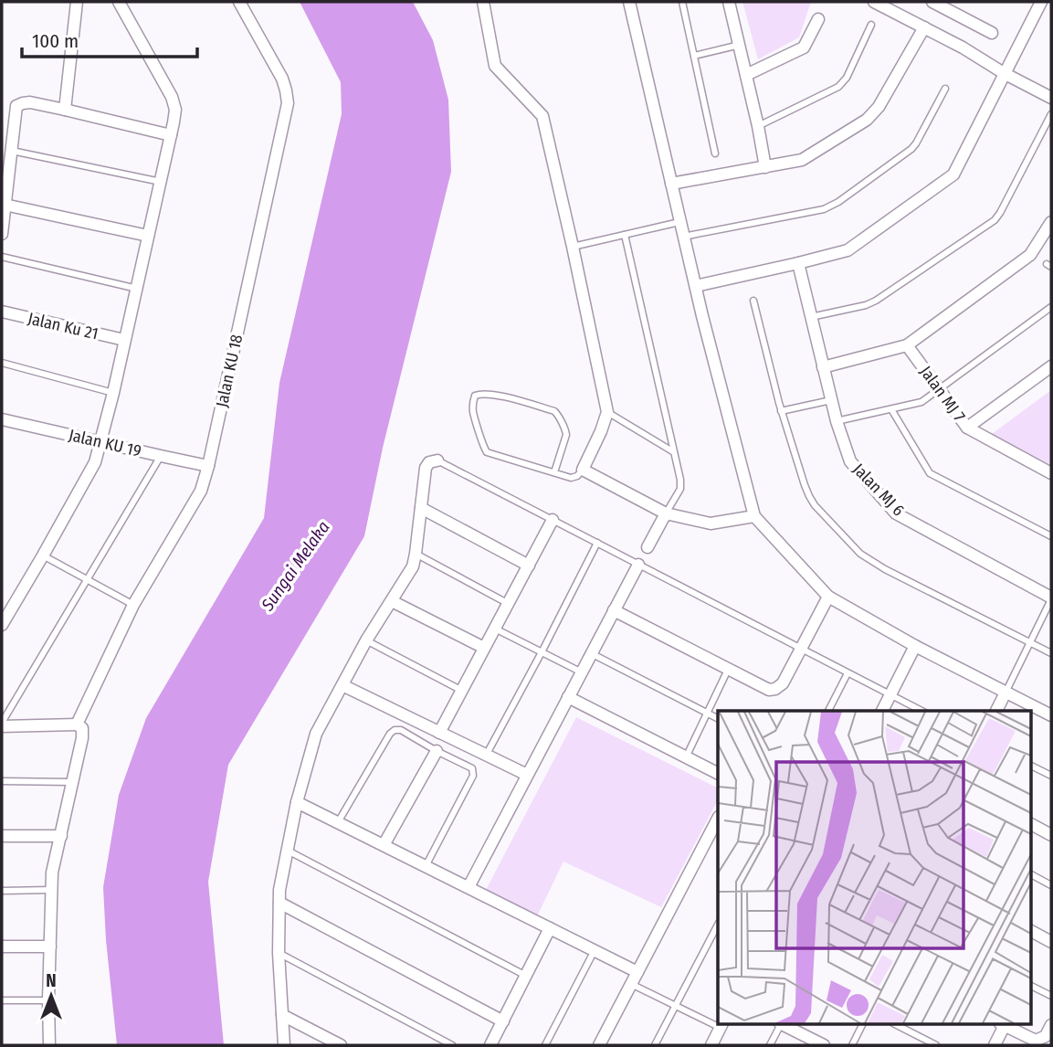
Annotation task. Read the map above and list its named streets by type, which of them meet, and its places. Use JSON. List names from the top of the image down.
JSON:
{
  "streets": {
    "street": [
      "Jalan Ku 21",
      "Jalan KU 18",
      "Jalan MJ 7",
      "Jalan KU 19",
      "Jalan MJ 6"
    ]
  },
  "crossings": [
    ["Jalan KU 18", "Jalan KU 19"]
  ],
  "water": ["Sungai Melaka"],
  "scale_bar": "100 m",
  "north": "top"
}
